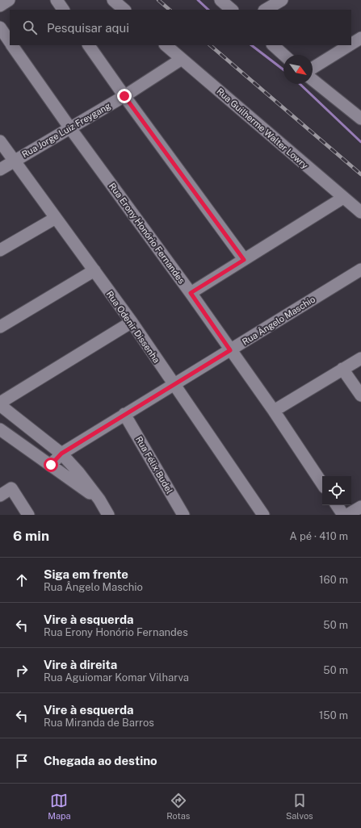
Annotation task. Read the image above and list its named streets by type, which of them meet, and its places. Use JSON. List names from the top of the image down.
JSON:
{
  "streets": {
    "street": [
      "Rua Guilherme Walter Lowry",
      "Rua Jorge Luiz Freygang",
      "Rua Erony Honório Fernandes",
      "Rua Ângelo Maschio",
      "Rua Odenir Dissenha",
      "Rua Félix Budel"
    ]
  },
  "crossings": [
    ["Rua Guilherme Walter Lowry", "Rua Jorge Luiz Freygang"],
    ["Rua Jorge Luiz Freygang", "Rua Erony Honório Fernandes"],
    ["Rua Jorge Luiz Freygang", "Rua Odenir Dissenha"],
    ["Rua Erony Honório Fernandes", "Rua Ângelo Maschio"],
    ["Rua Ângelo Maschio", "Rua Odenir Dissenha"],
    ["Rua Ângelo Maschio", "Rua Félix Budel"]
  ],
  "north": "bottom right",
  "page": {
    "search": "Pesquisar aqui",
    "heading": ["6 min", "A pé · 410 m"],
    "list": [
      ["Siga em frente", "Rua Ângelo Maschio", "160 m"],
      ["Vire à esquerda", "Rua Erony Honório Fernandes", "50 m"],
      ["Vire à direita", "Rua Aguiomar Komar Vilharva", "50 m"],
      ["Vire à esquerda", "Rua Miranda de Barros", "150 m"],
      "Chegada ao destino"
    ],
    "nav": ["Mapa", "Rotas", "Salvos"]
  }
}
